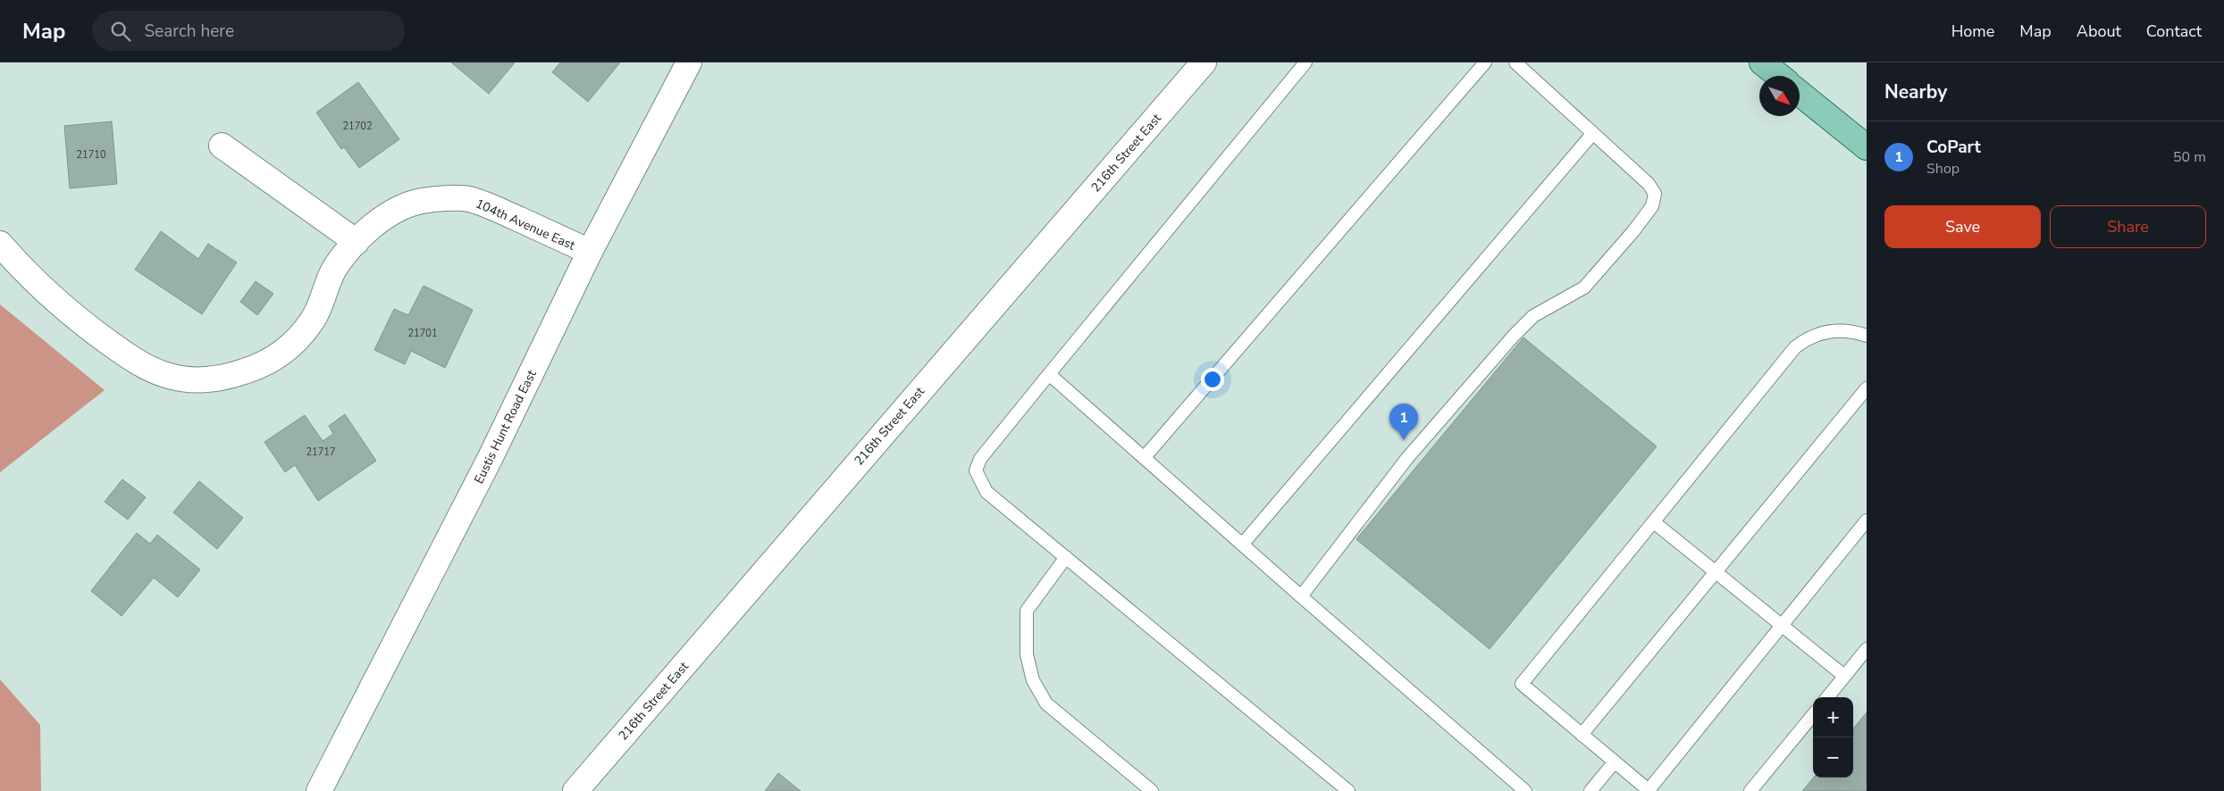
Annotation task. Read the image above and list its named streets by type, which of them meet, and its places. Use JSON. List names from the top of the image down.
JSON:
{
  "streets": {
    "street": ["216th Street East", "104th Avenue East", "Eustis Hunt Road East"]
  },
  "crossings": [
    ["104th Avenue East", "Eustis Hunt Road East"]
  ],
  "house_numbers": [
    "21702",
    "21710",
    "21701",
    "21717"
  ],
  "north": "bottom right",
  "page": {
    "header": "Map",
    "search": "Search here",
    "nav": [
      "Home",
      "Map",
      "About",
      "Contact"
    ],
    "heading": "Nearby",
    "list": [
      {
        "mark": "1",
        "name": "CoPart",
        "note": "Shop",
        "value": "50 m"
      }
    ],
    "buttons": ["Save", "Share"],
    "pins": "1",
    "map_buttons": ["+", "−"]
  }
}
